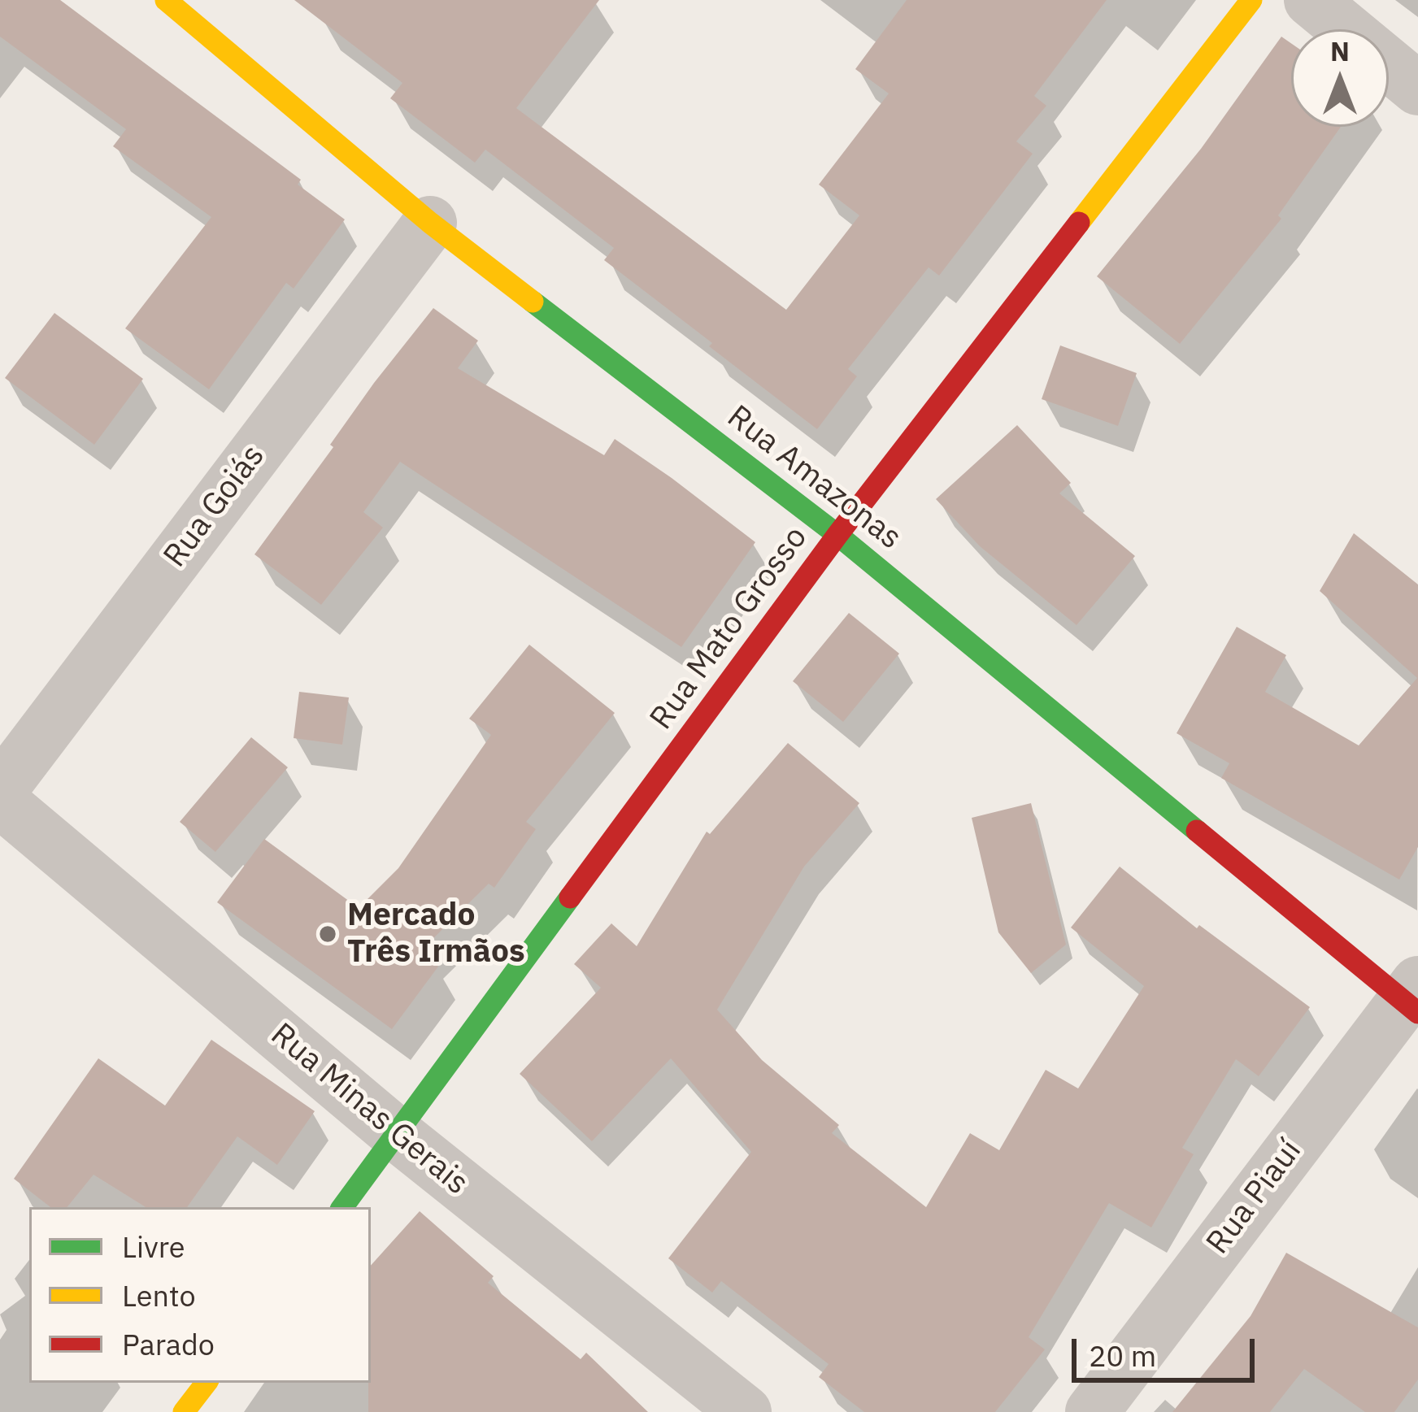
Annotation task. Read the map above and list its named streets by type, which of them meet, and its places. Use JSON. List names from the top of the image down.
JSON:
{
  "streets": {
    "street": [
      "Rua Amazonas",
      "Rua Goiás",
      "Rua Mato Grosso",
      "Rua Minas Gerais",
      "Rua Piauí"
    ]
  },
  "crossings": [
    ["Rua Amazonas", "Rua Goiás"],
    ["Rua Amazonas", "Rua Mato Grosso"],
    ["Rua Amazonas", "Rua Piauí"],
    ["Rua Mato Grosso", "Rua Minas Gerais"]
  ],
  "places": ["Mercado Três Irmãos"],
  "legend": ["Livre", "Lento", "Parado"],
  "scale_bar": "20 m",
  "north": "top"
}
